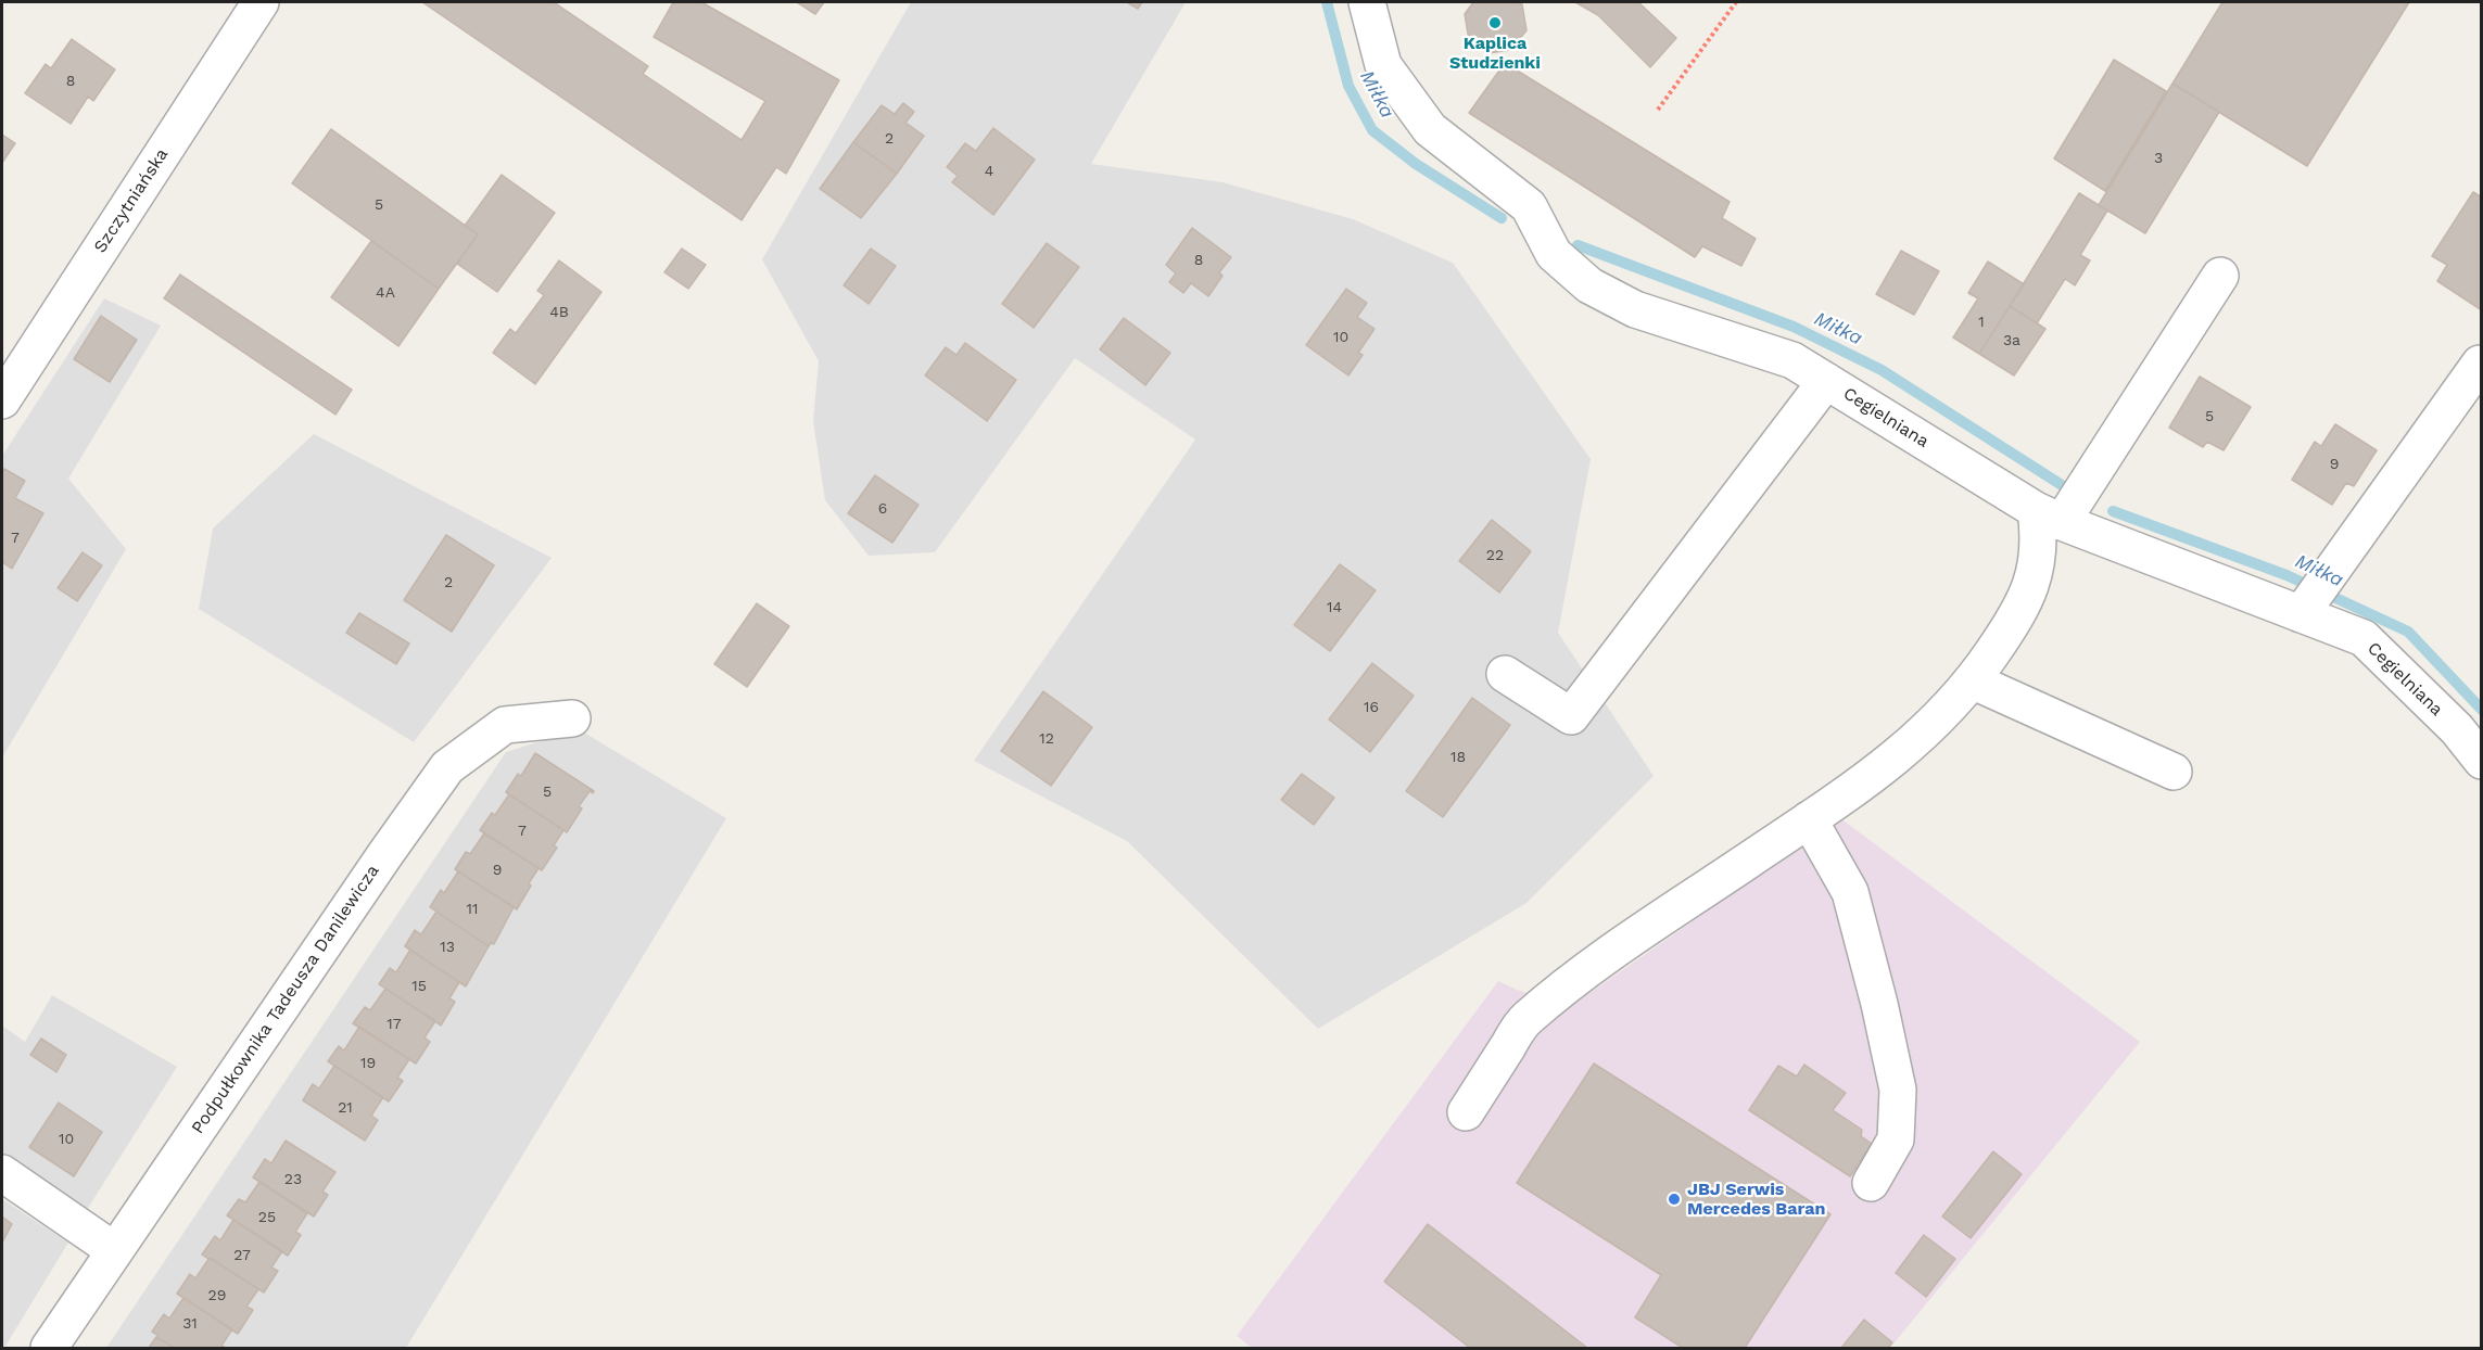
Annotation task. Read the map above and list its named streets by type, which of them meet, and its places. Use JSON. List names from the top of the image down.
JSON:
{
  "streets": {
    "street": ["Szczytniańska", "Cegielniana", "Podpułkownika Tadeusza Danilewicza"]
  },
  "water": ["Miłka"],
  "places": ["Kaplica Studzienki", "JBJ Serwis Mercedes Baran"],
  "house_numbers": [
    "8",
    "2",
    "3",
    "4",
    "5",
    "8",
    "4A",
    "4B",
    "1",
    "10",
    "3a",
    "5",
    "9",
    "6",
    "7",
    "22",
    "2",
    "14",
    "16",
    "12",
    "18",
    "5",
    "7",
    "9",
    "11",
    "13",
    "15",
    "17",
    "19",
    "21",
    "10",
    "23",
    "25",
    "27",
    "29",
    "31"
  ]
}
